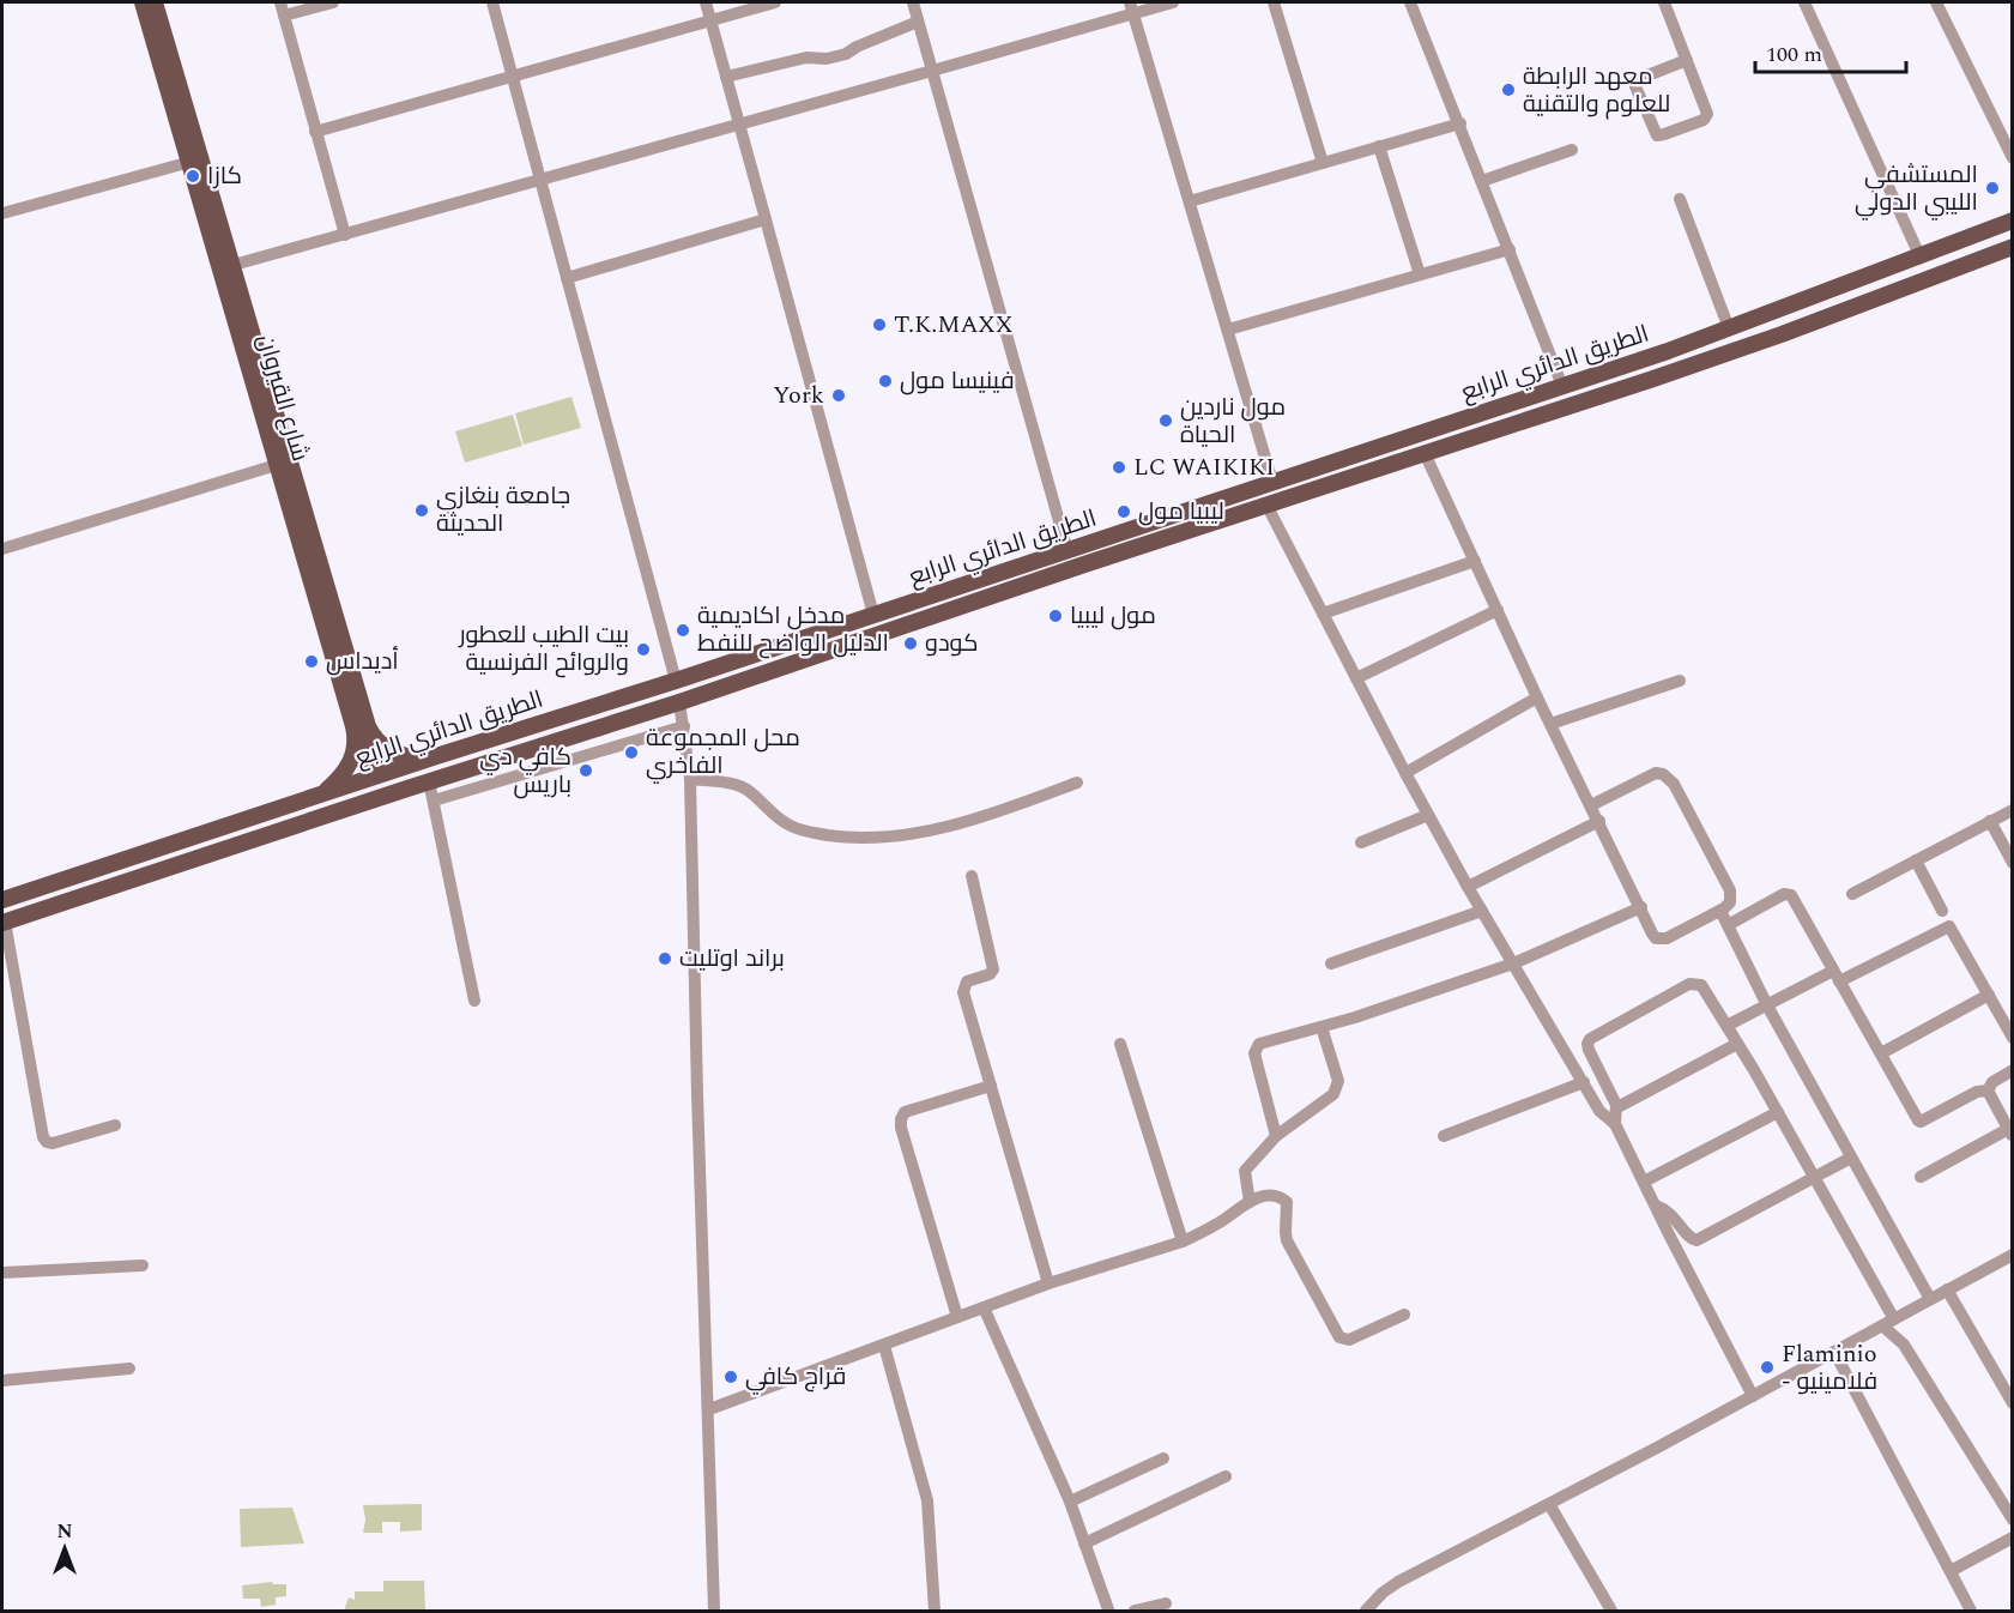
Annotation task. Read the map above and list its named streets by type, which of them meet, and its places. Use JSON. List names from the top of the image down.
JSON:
{
  "streets": {
    "main road": ["الطريق الدائري الرابع", "شارع القيروان"]
  },
  "crossings": [
    ["الطريق الدائري الرابع", "شارع القيروان"]
  ],
  "places": [
    "معهد الرابطة للعلوم والتقنية",
    "كازا",
    "المستشفي الليبي الدولي",
    "T.K.MAXX",
    "فينيسا مول",
    "York",
    "مول ناردين الحياة",
    "LC WAIKIKI",
    "جامعة بنغازي الحديثة",
    "ليبيا مول",
    "مول ليبيا",
    "مدخل اكاديمية الدليل الواضح للنفط",
    "كودو",
    "بيت الطيب للعطور والروائح الفرنسية",
    "أديداس",
    "محل المجموعة الفاخري",
    "كافي دي باريس",
    "براند اوتليت",
    "Flaminio - فلامينيو",
    "قراج كافي"
  ],
  "scale_bar": "100 m",
  "north": "top"
}
